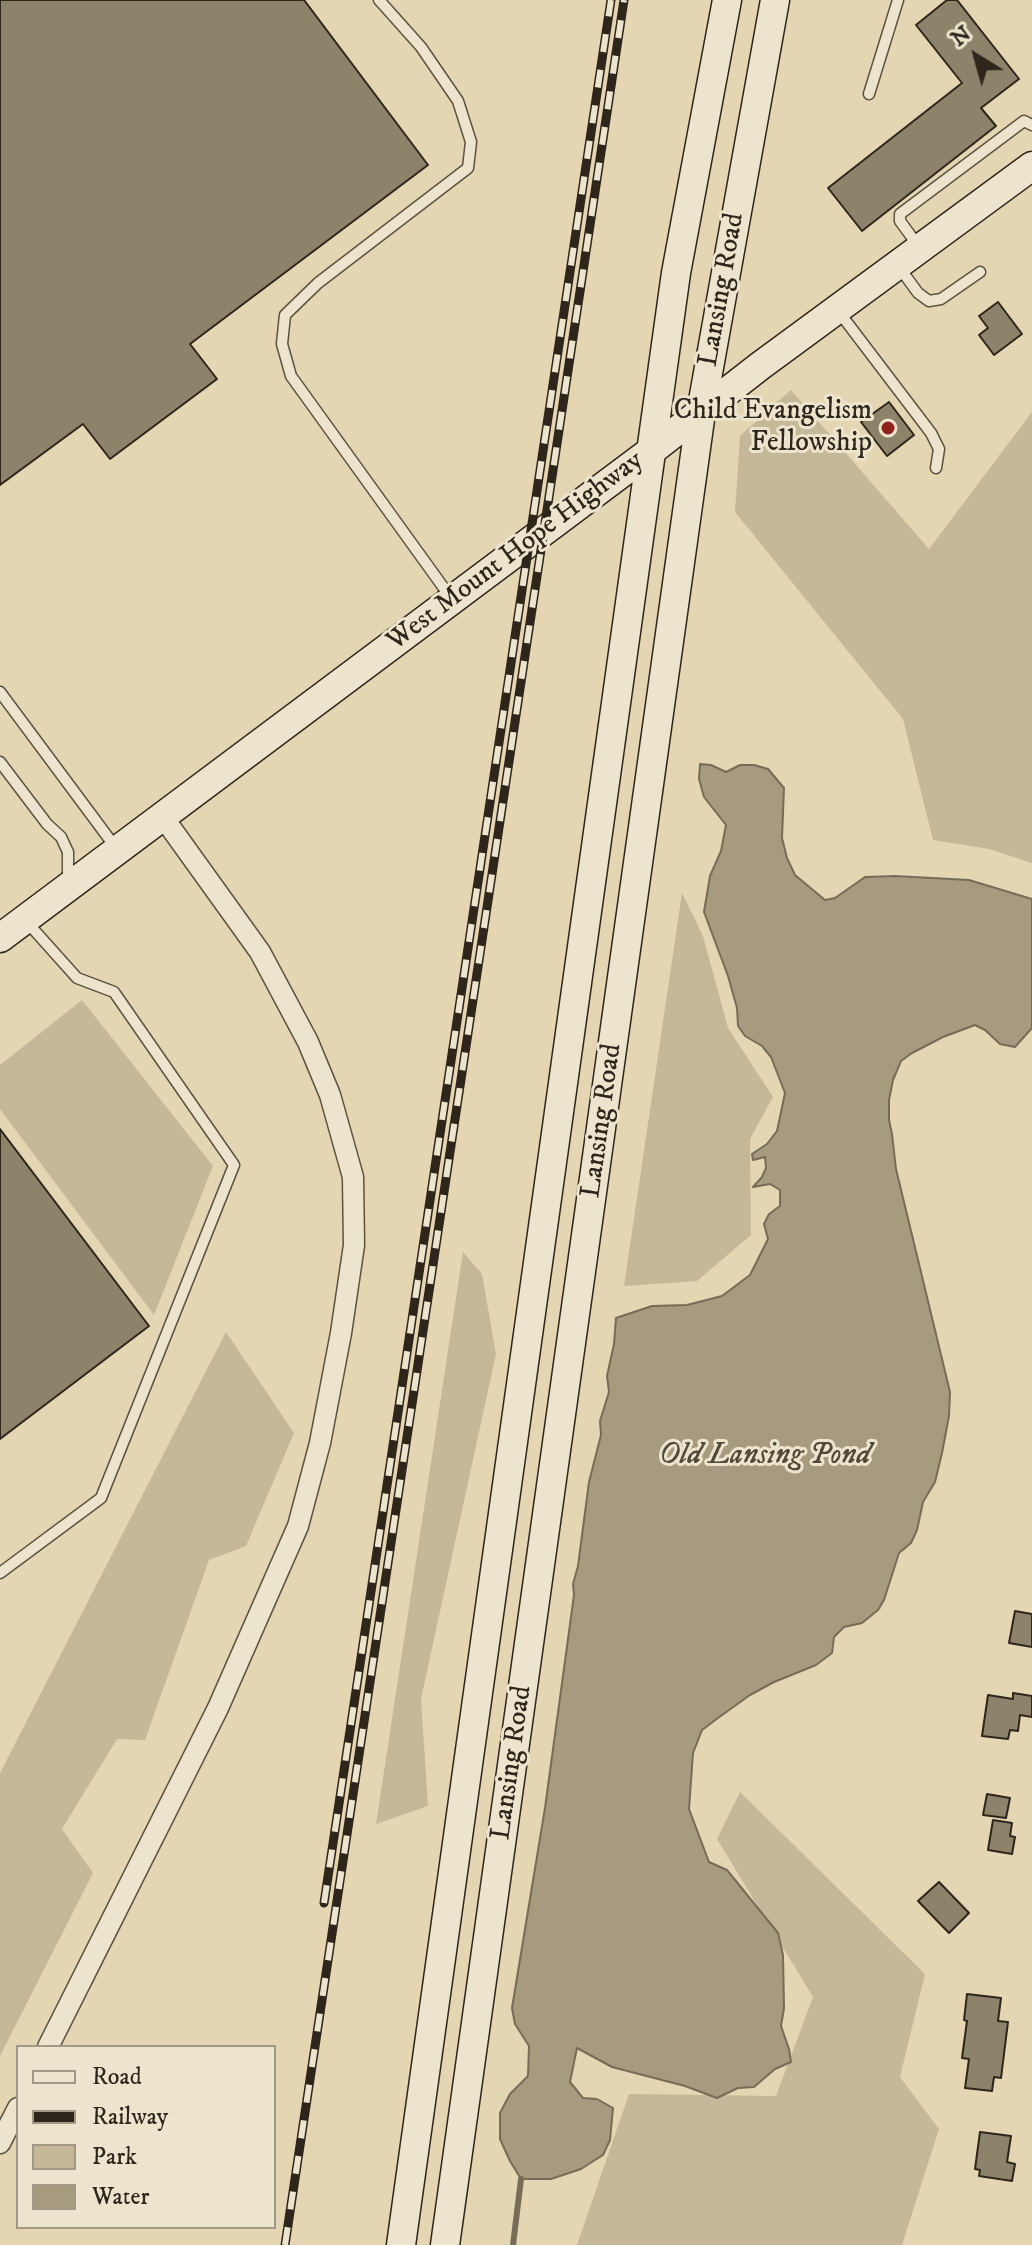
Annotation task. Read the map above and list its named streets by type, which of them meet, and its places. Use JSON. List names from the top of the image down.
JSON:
{
  "streets": {
    "main road": ["Lansing Road", "West Mount Hope Highway"]
  },
  "crossings": [
    ["Lansing Road", "West Mount Hope Highway"]
  ],
  "water": ["Old Lansing Pond"],
  "places": ["Child Evangelism Fellowship"],
  "legend": [
    "Road",
    "Railway",
    "Park",
    "Water"
  ],
  "north": "top left"
}
